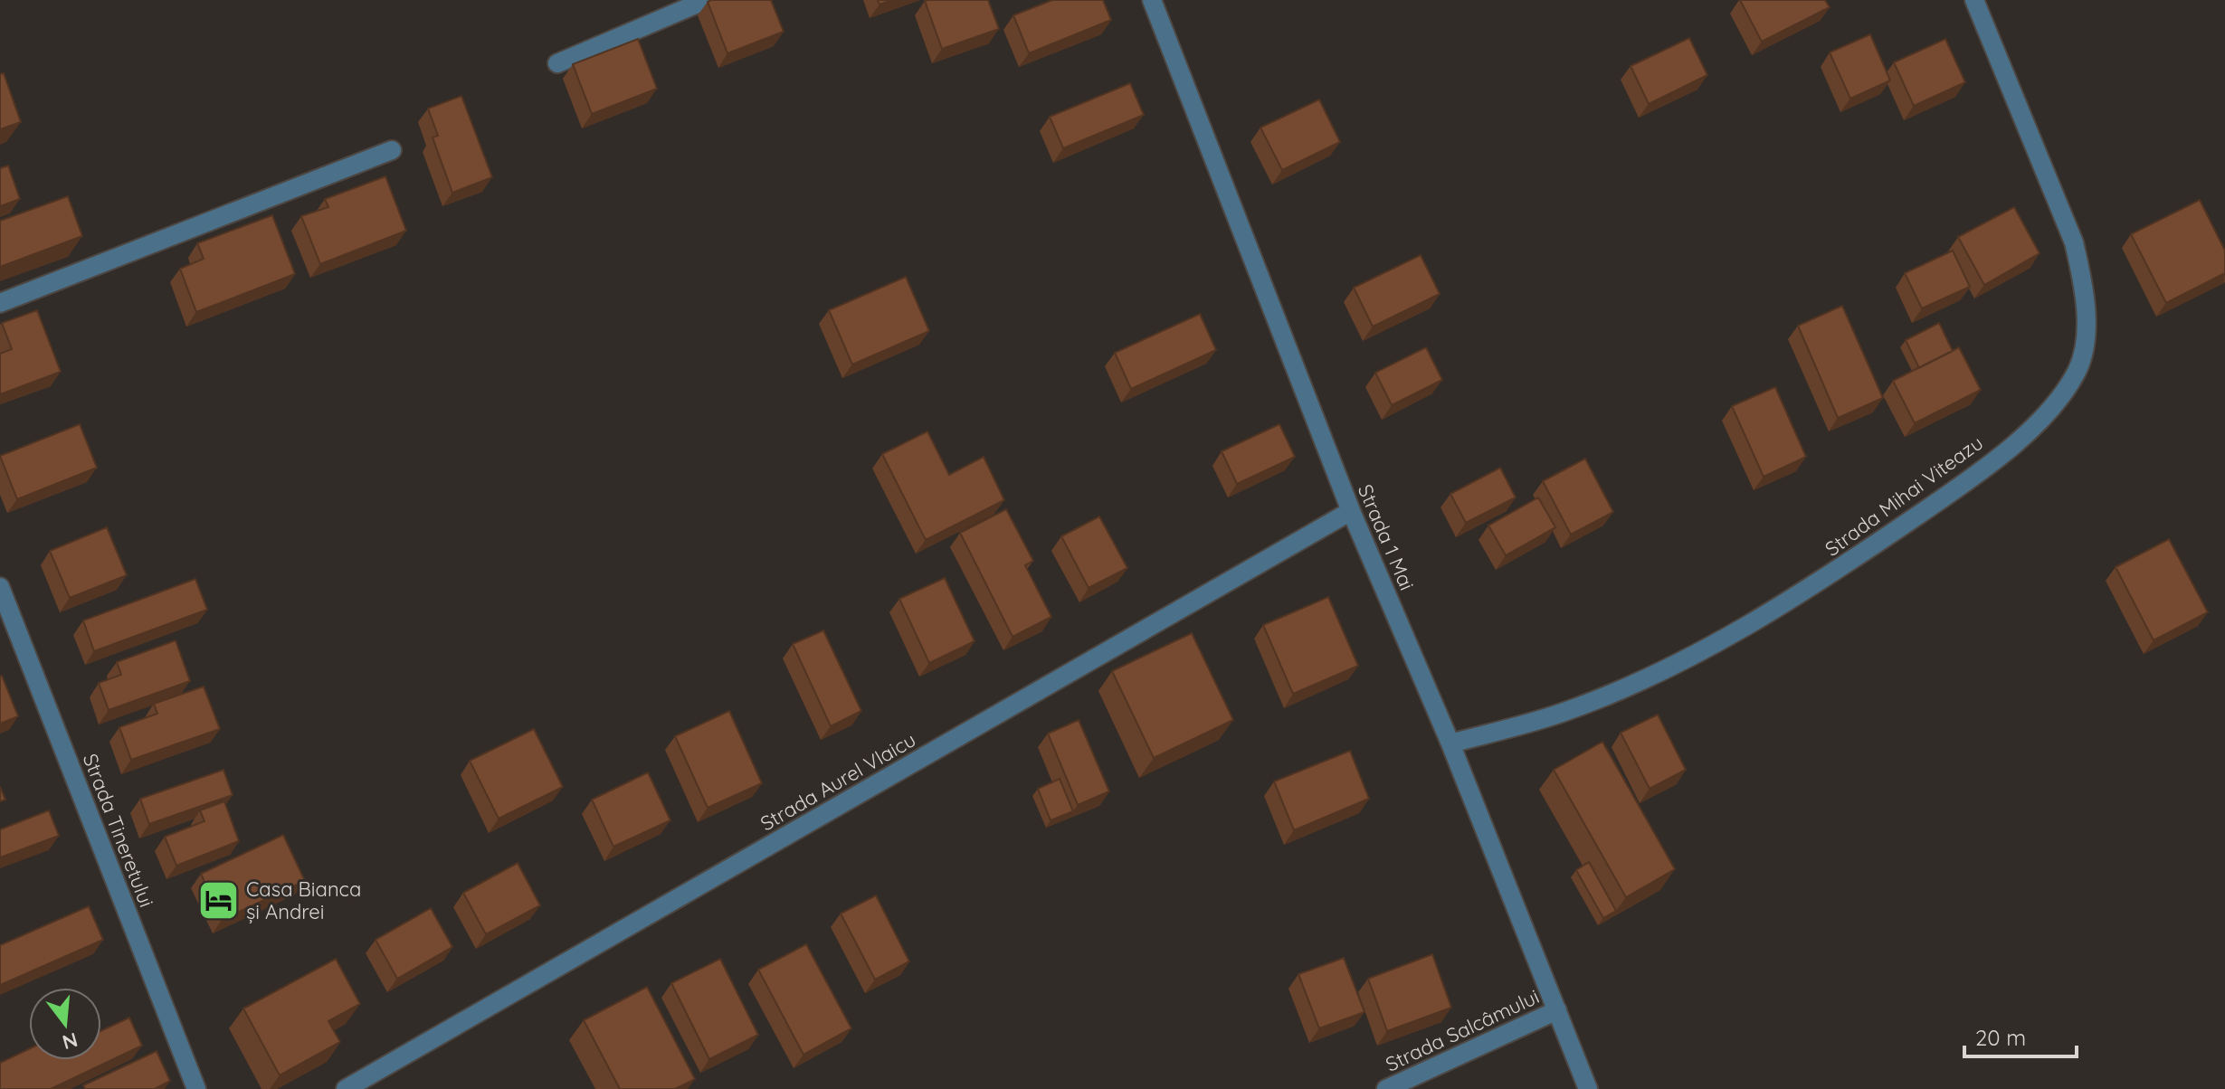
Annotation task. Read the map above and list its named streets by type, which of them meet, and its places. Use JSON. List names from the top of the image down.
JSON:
{
  "streets": {
    "street": [
      "Strada Mihai Viteazu",
      "Strada 1 Mai",
      "Strada Aurel Vlaicu",
      "Strada Tineretului",
      "Strada Salcâmului"
    ]
  },
  "crossings": [
    ["Strada Mihai Viteazu", "Strada 1 Mai"],
    ["Strada 1 Mai", "Strada Aurel Vlaicu"],
    ["Strada 1 Mai", "Strada Salcâmului"]
  ],
  "places": {
    "hotel": ["Casa Bianca și Andrei"]
  },
  "scale_bar": "20 m",
  "north": "bottom"
}
